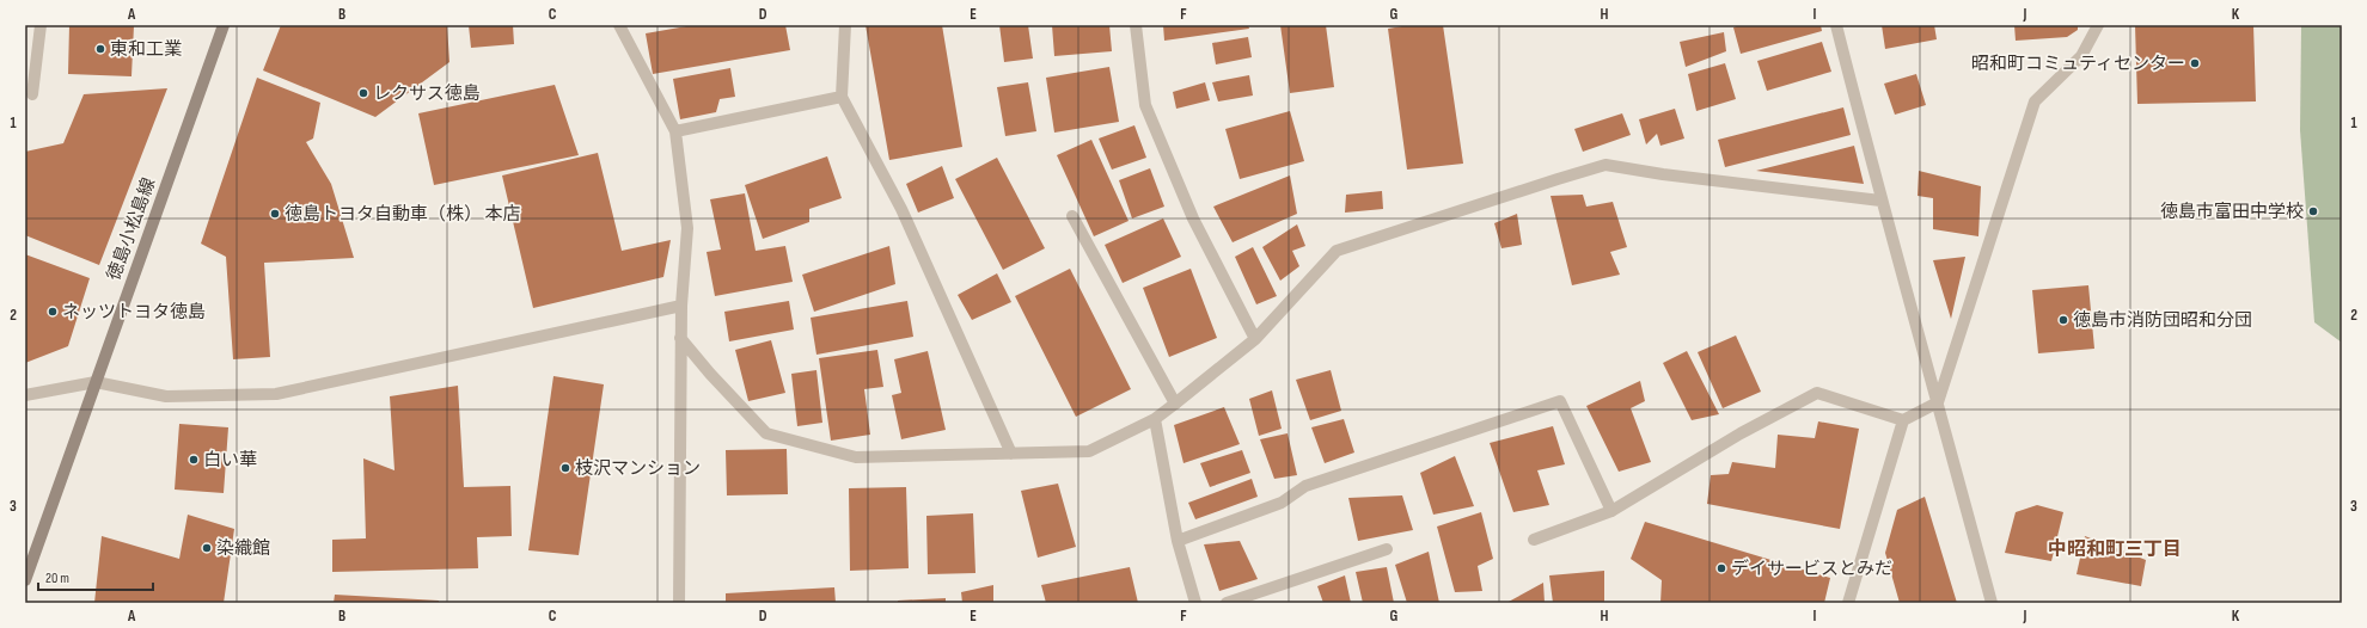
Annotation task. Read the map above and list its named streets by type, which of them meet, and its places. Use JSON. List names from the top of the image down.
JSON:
{
  "streets": {
    "main road": ["徳島小松島線"]
  },
  "districts": ["中昭和町三丁目"],
  "places": [
    "東和工業",
    "昭和町コミュティセンター",
    "レクサス徳島",
    "徳島市富田中学校",
    "徳島トヨタ自動車（株） 本店",
    "ネッツトヨタ徳島",
    "徳島市消防団昭和分団",
    "白い華",
    "枝沢マンション",
    "染織館",
    "デイサービスとみだ"
  ],
  "scale_bar": "20 m",
  "grid": {
    "columns": [
      "A",
      "B",
      "C",
      "D",
      "E",
      "F",
      "G",
      "H",
      "I",
      "J",
      "K"
    ],
    "rows": ["1", "2", "3"]
  }
}
